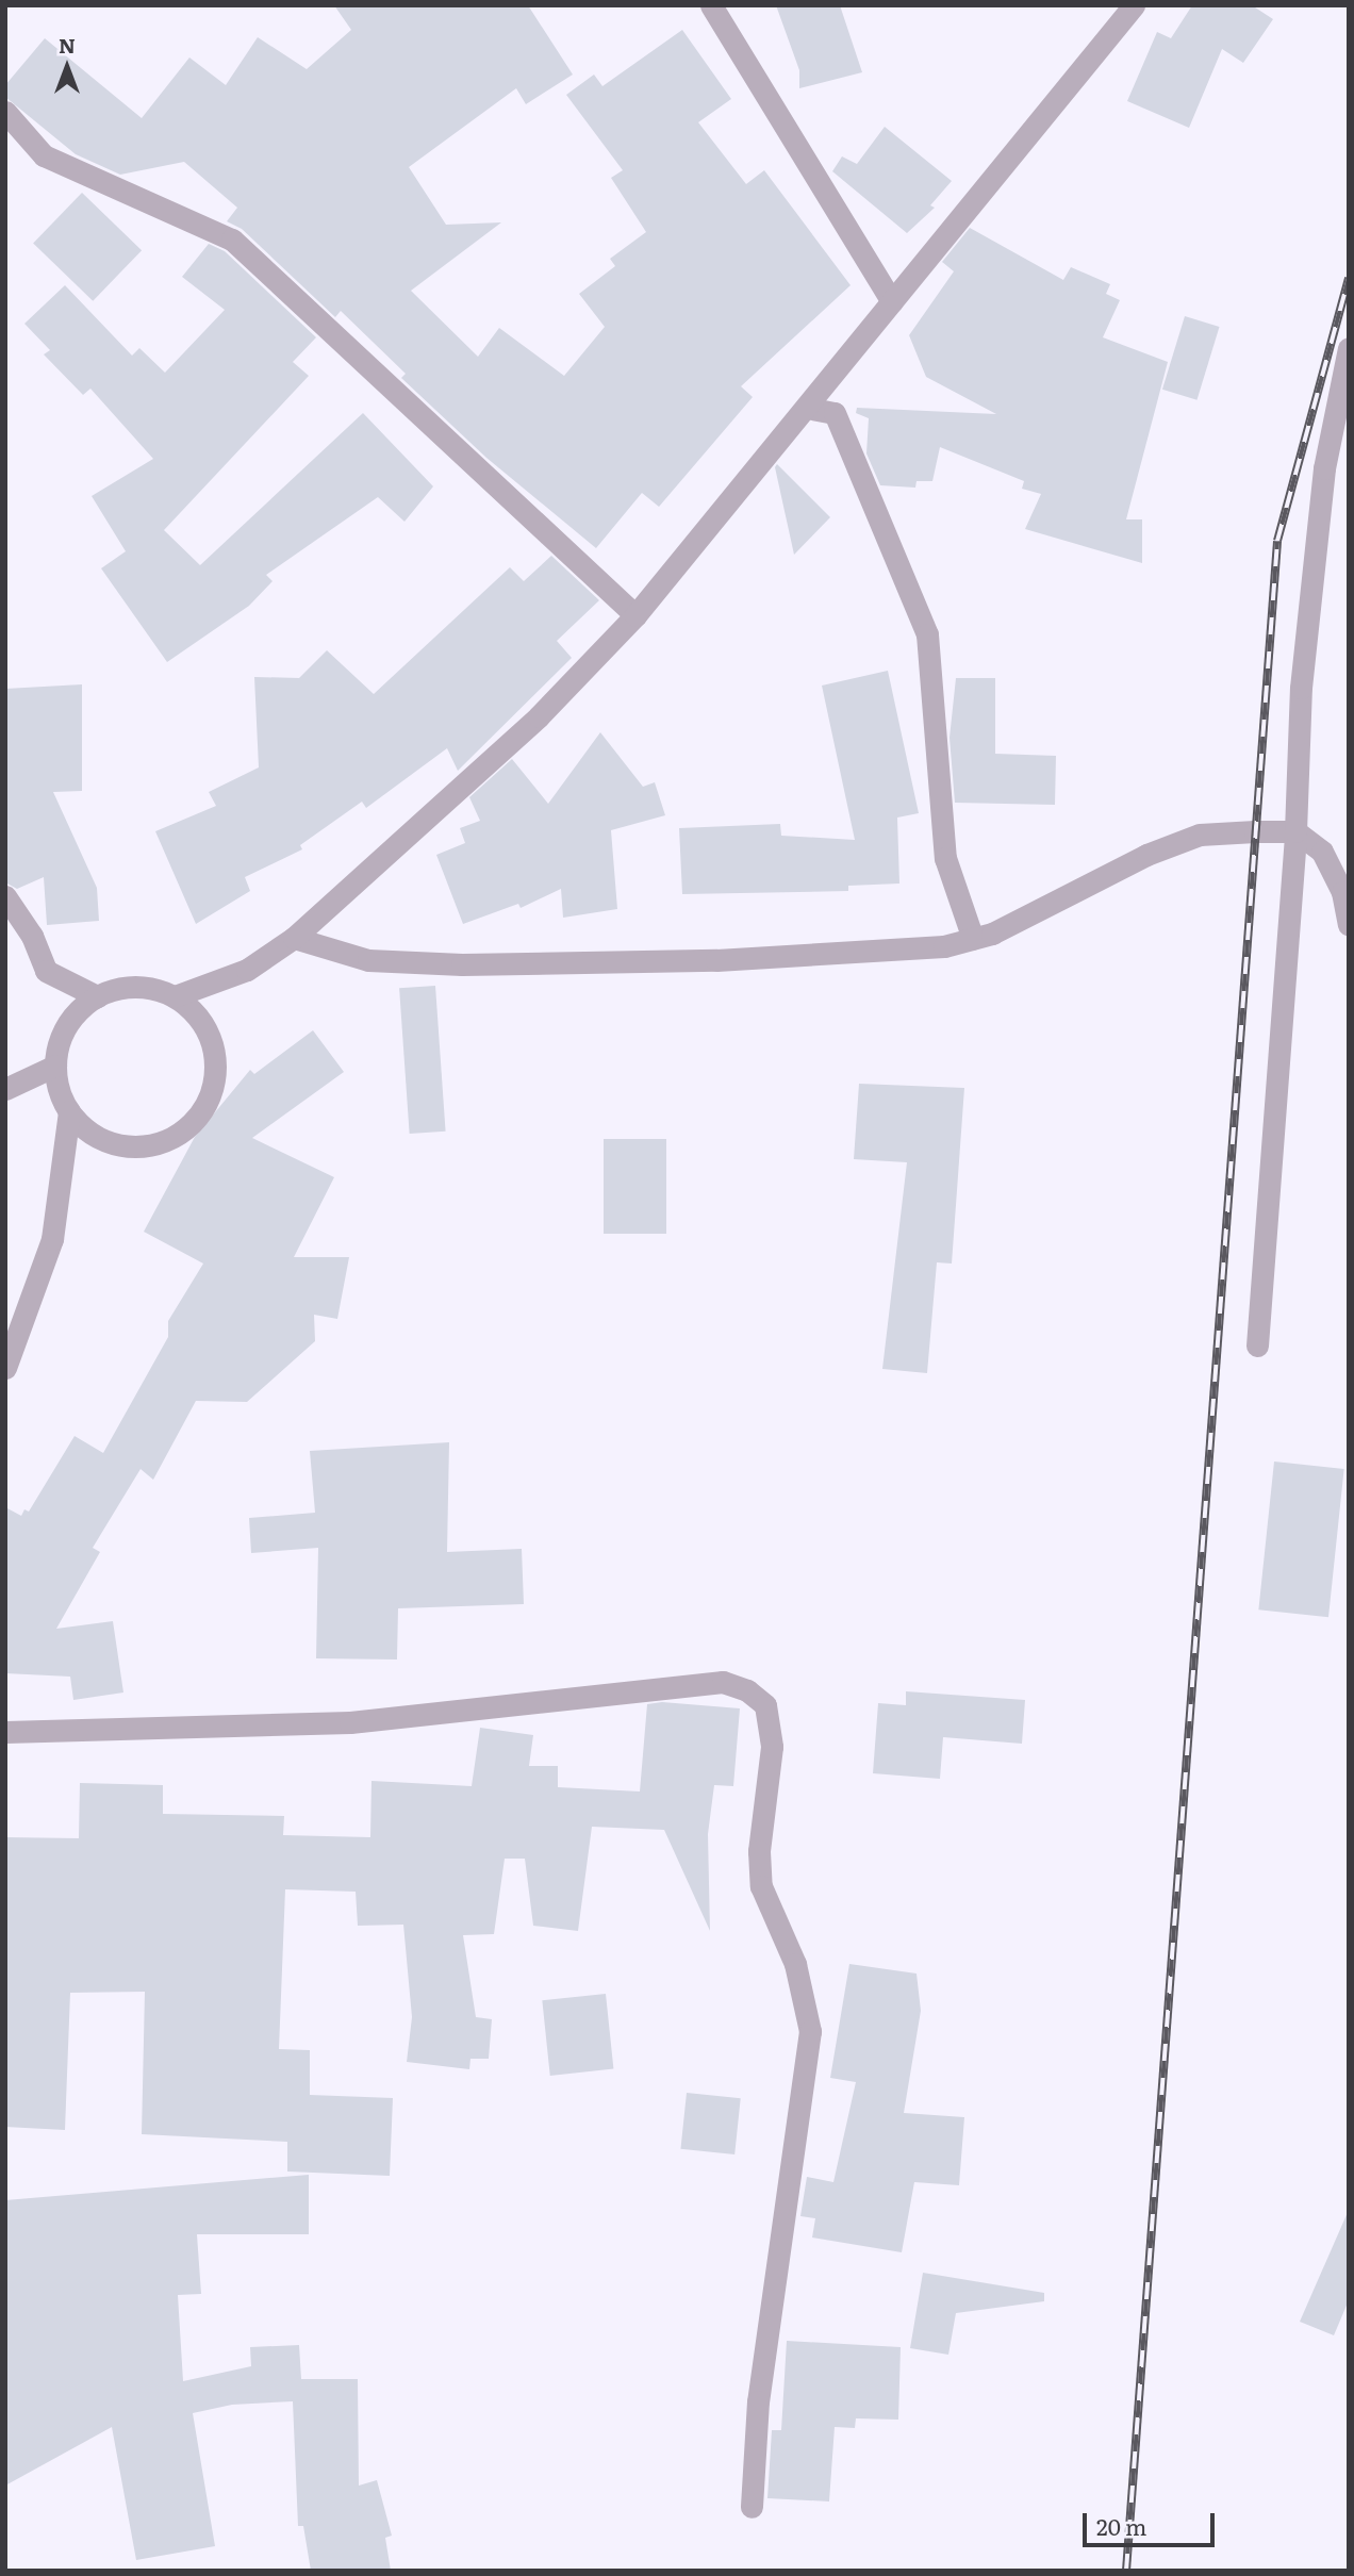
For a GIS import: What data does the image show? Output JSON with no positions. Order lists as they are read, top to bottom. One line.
{"scale_bar":"20 m","north":"top"}
